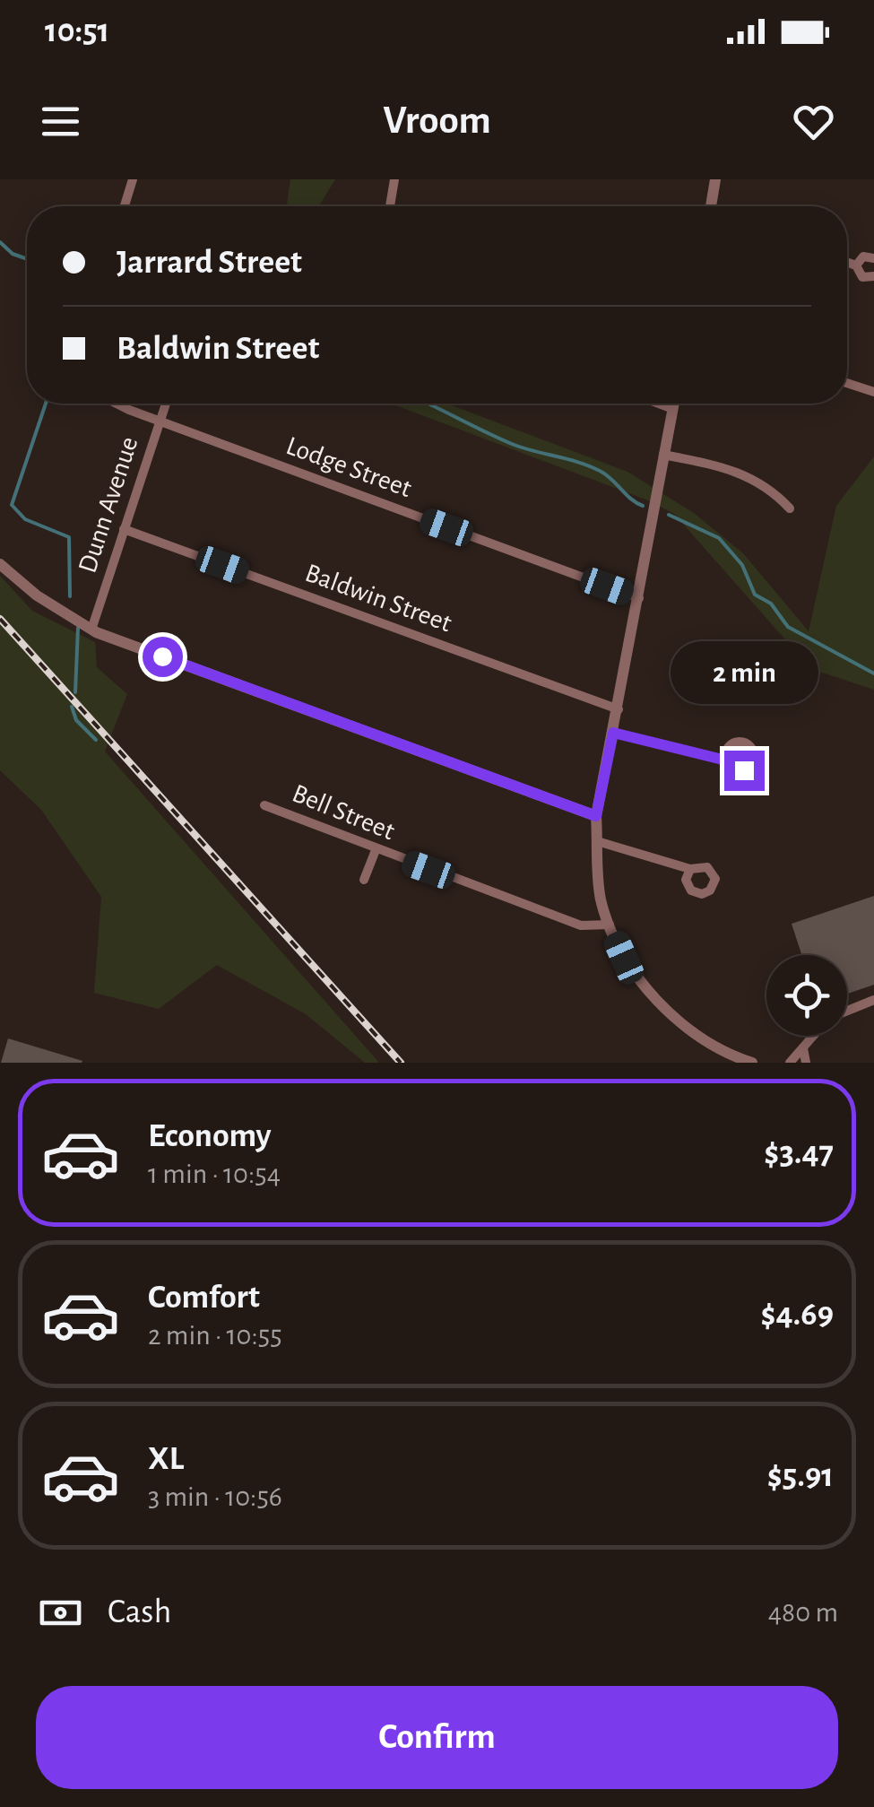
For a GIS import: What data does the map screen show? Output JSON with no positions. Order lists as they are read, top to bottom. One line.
{"streets":{"street":["Lodge Street","Dunn Avenue","Baldwin Street","Bell Street"]},"crossings":[["Lodge Street","Dunn Avenue"],["Dunn Avenue","Baldwin Street"]],"page":{"status":"10:51","header":"Vroom","banner":["Jarrard Street","Baldwin Street"],"bubble":"2 min","list":[{"name":"Economy","note":"1 min · 10:54","value":"$3.47"},{"name":"Comfort","note":"2 min · 10:55","value":"$4.69"},{"name":"XL","note":"3 min · 10:56","value":"$5.91"}],"pay":["Cash","480 m"],"buttons":"Confirm"}}
